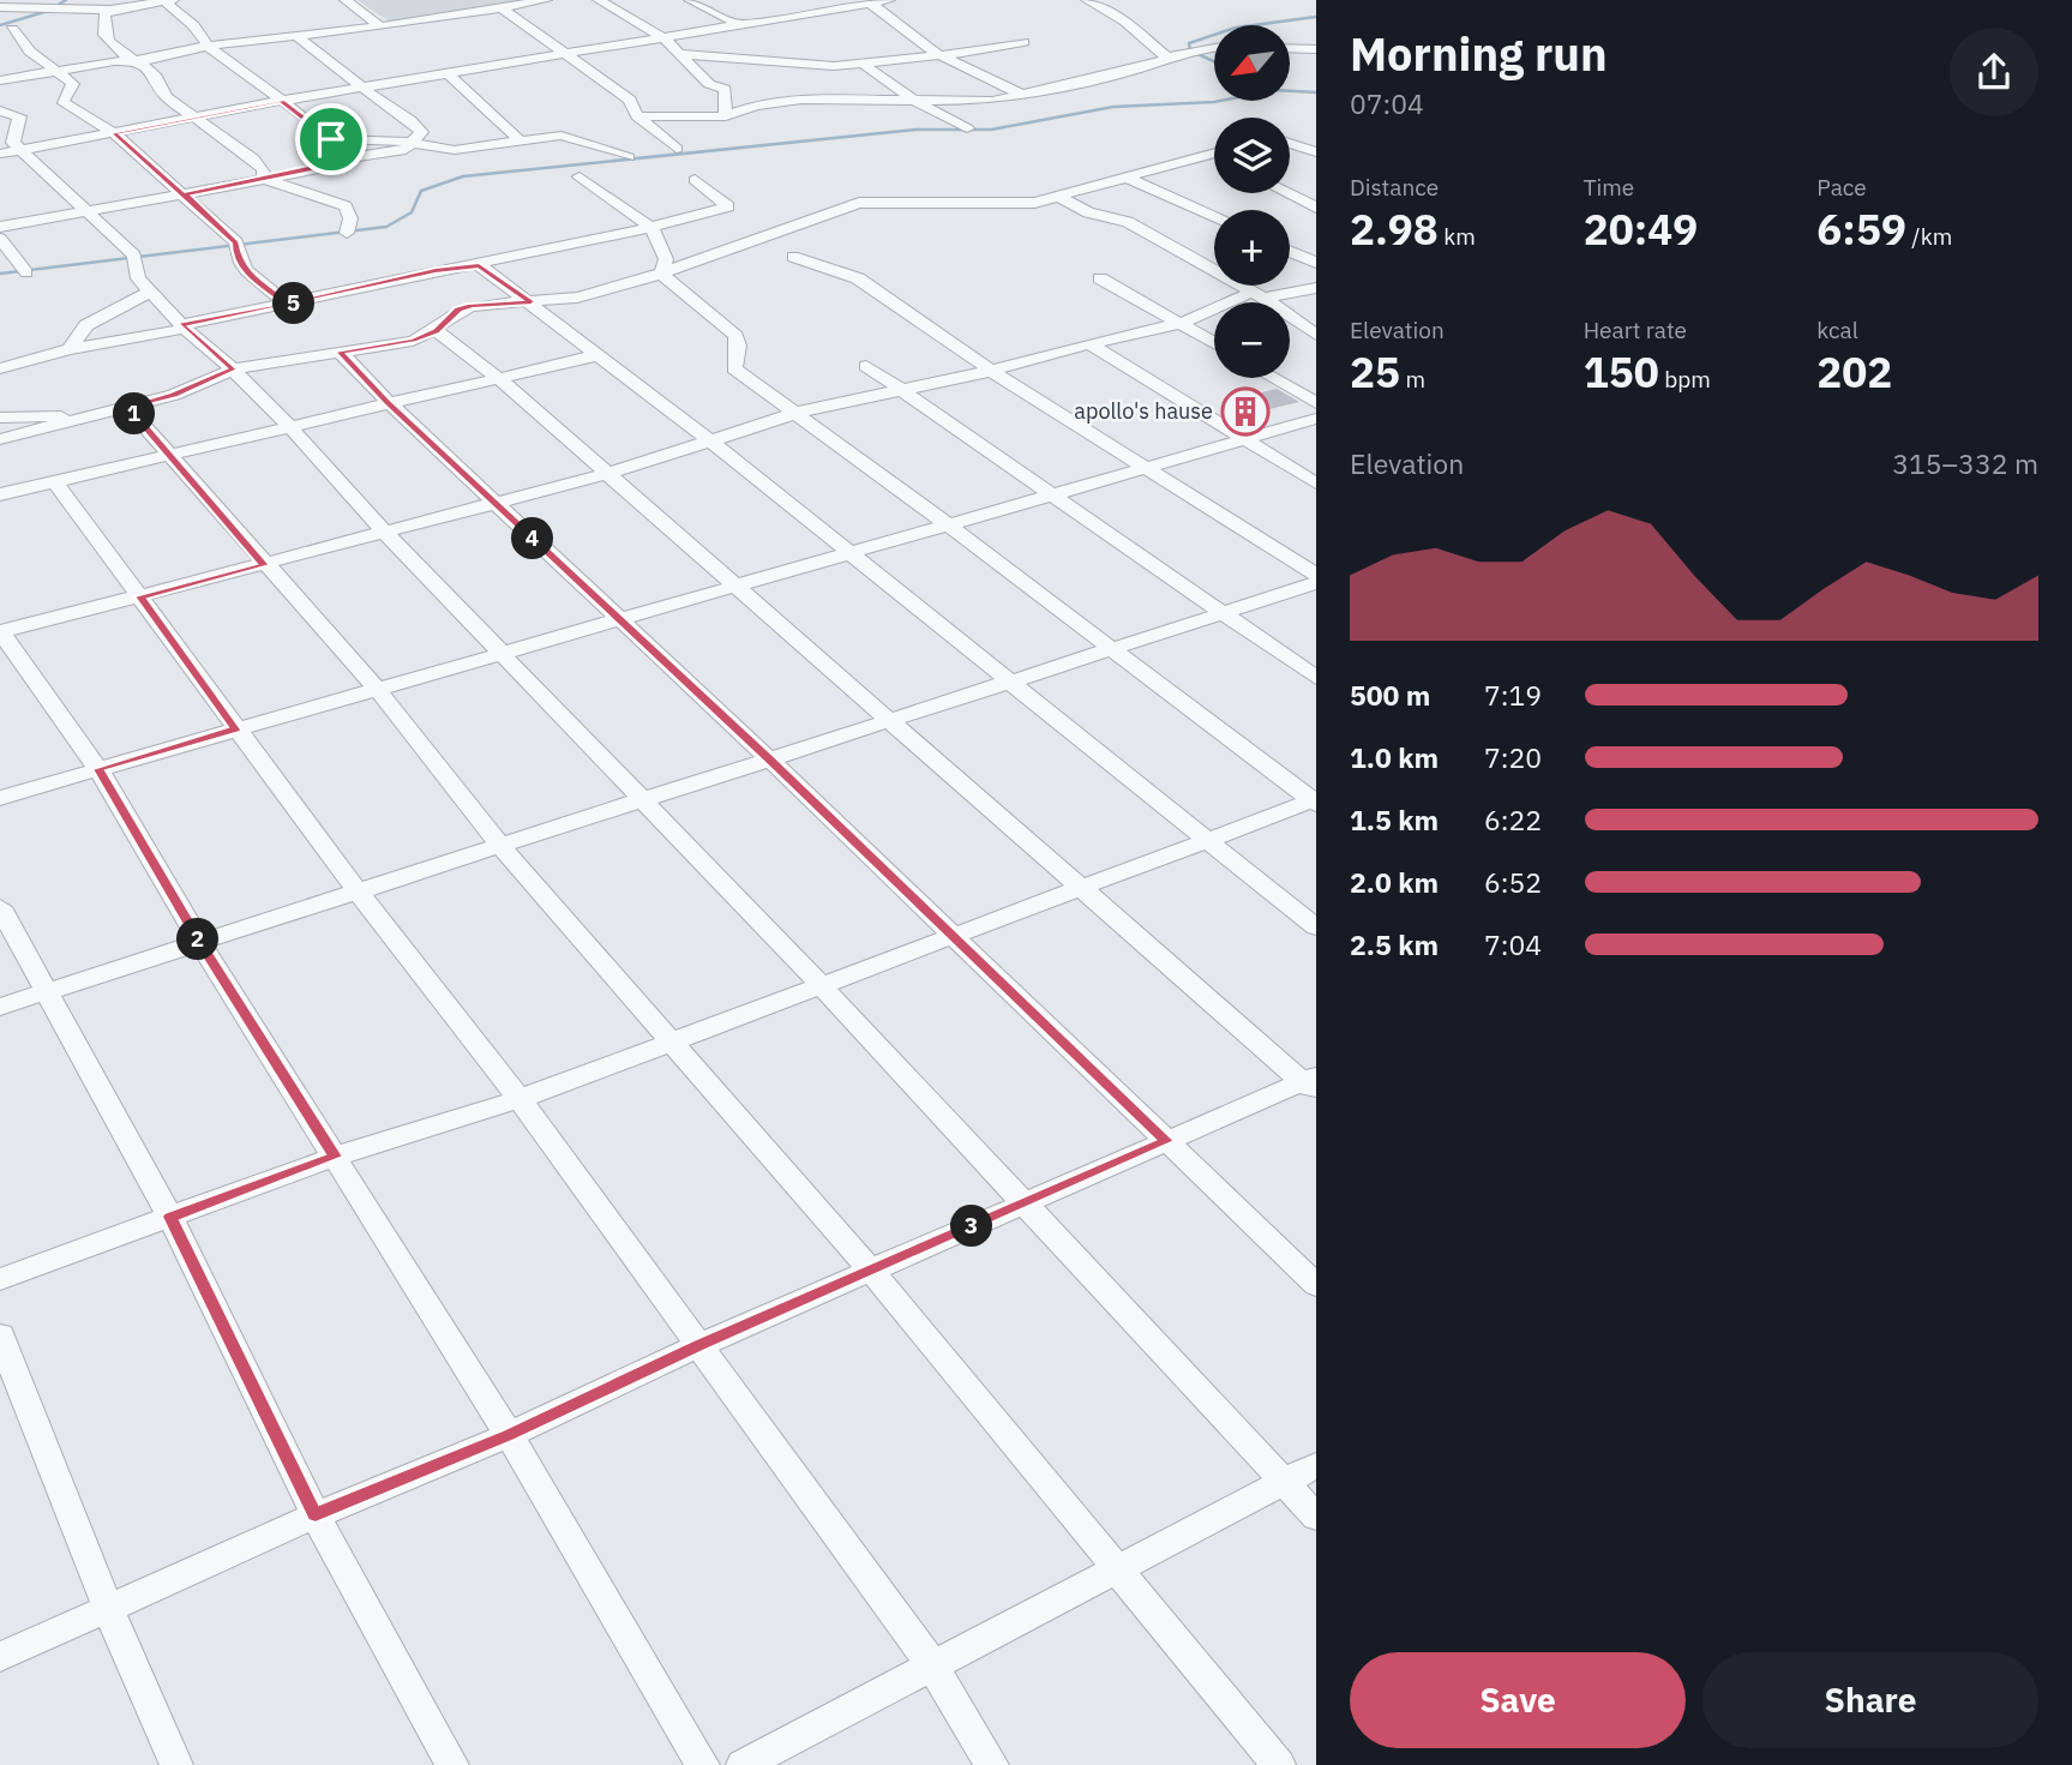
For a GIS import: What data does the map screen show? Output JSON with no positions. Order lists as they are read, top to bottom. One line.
{"places":{"building":["apollo's hause"]},"north":"bottom left","page":{"heading":["Morning run","07:04"],"map_buttons":["+","−"],"stats":[["Distance","2.98 km"],["Time","20:49"],["Pace","6:59 /km"],["Elevation","25 m"],["Heart rate","150 bpm"],["kcal","202"]],"pins":["5","1","4","2","3"],"chart":["Elevation","315–332 m"],"list":[{"name":"500 m","note":"7:19"},{"name":"1.0 km","note":"7:20"},{"name":"1.5 km","note":"6:22"},{"name":"2.0 km","note":"6:52"},{"name":"2.5 km","note":"7:04"}],"buttons":["Save","Share"]}}
